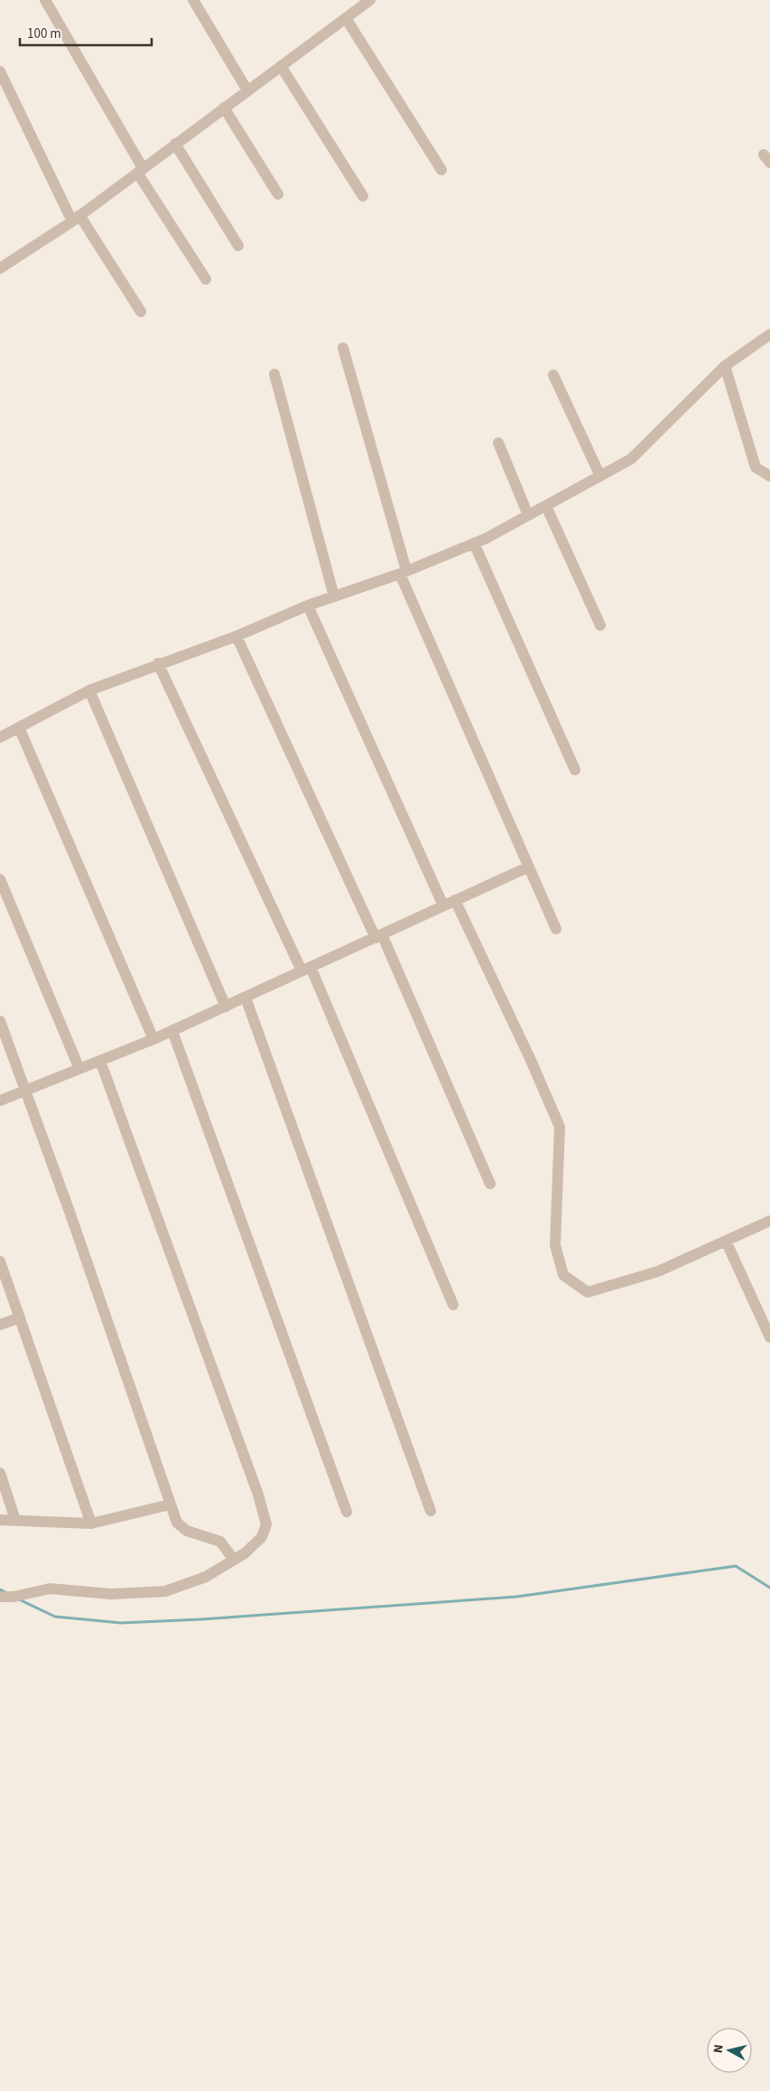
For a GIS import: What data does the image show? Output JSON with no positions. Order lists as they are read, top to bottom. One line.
{"scale_bar":"100 m","north":"left"}
